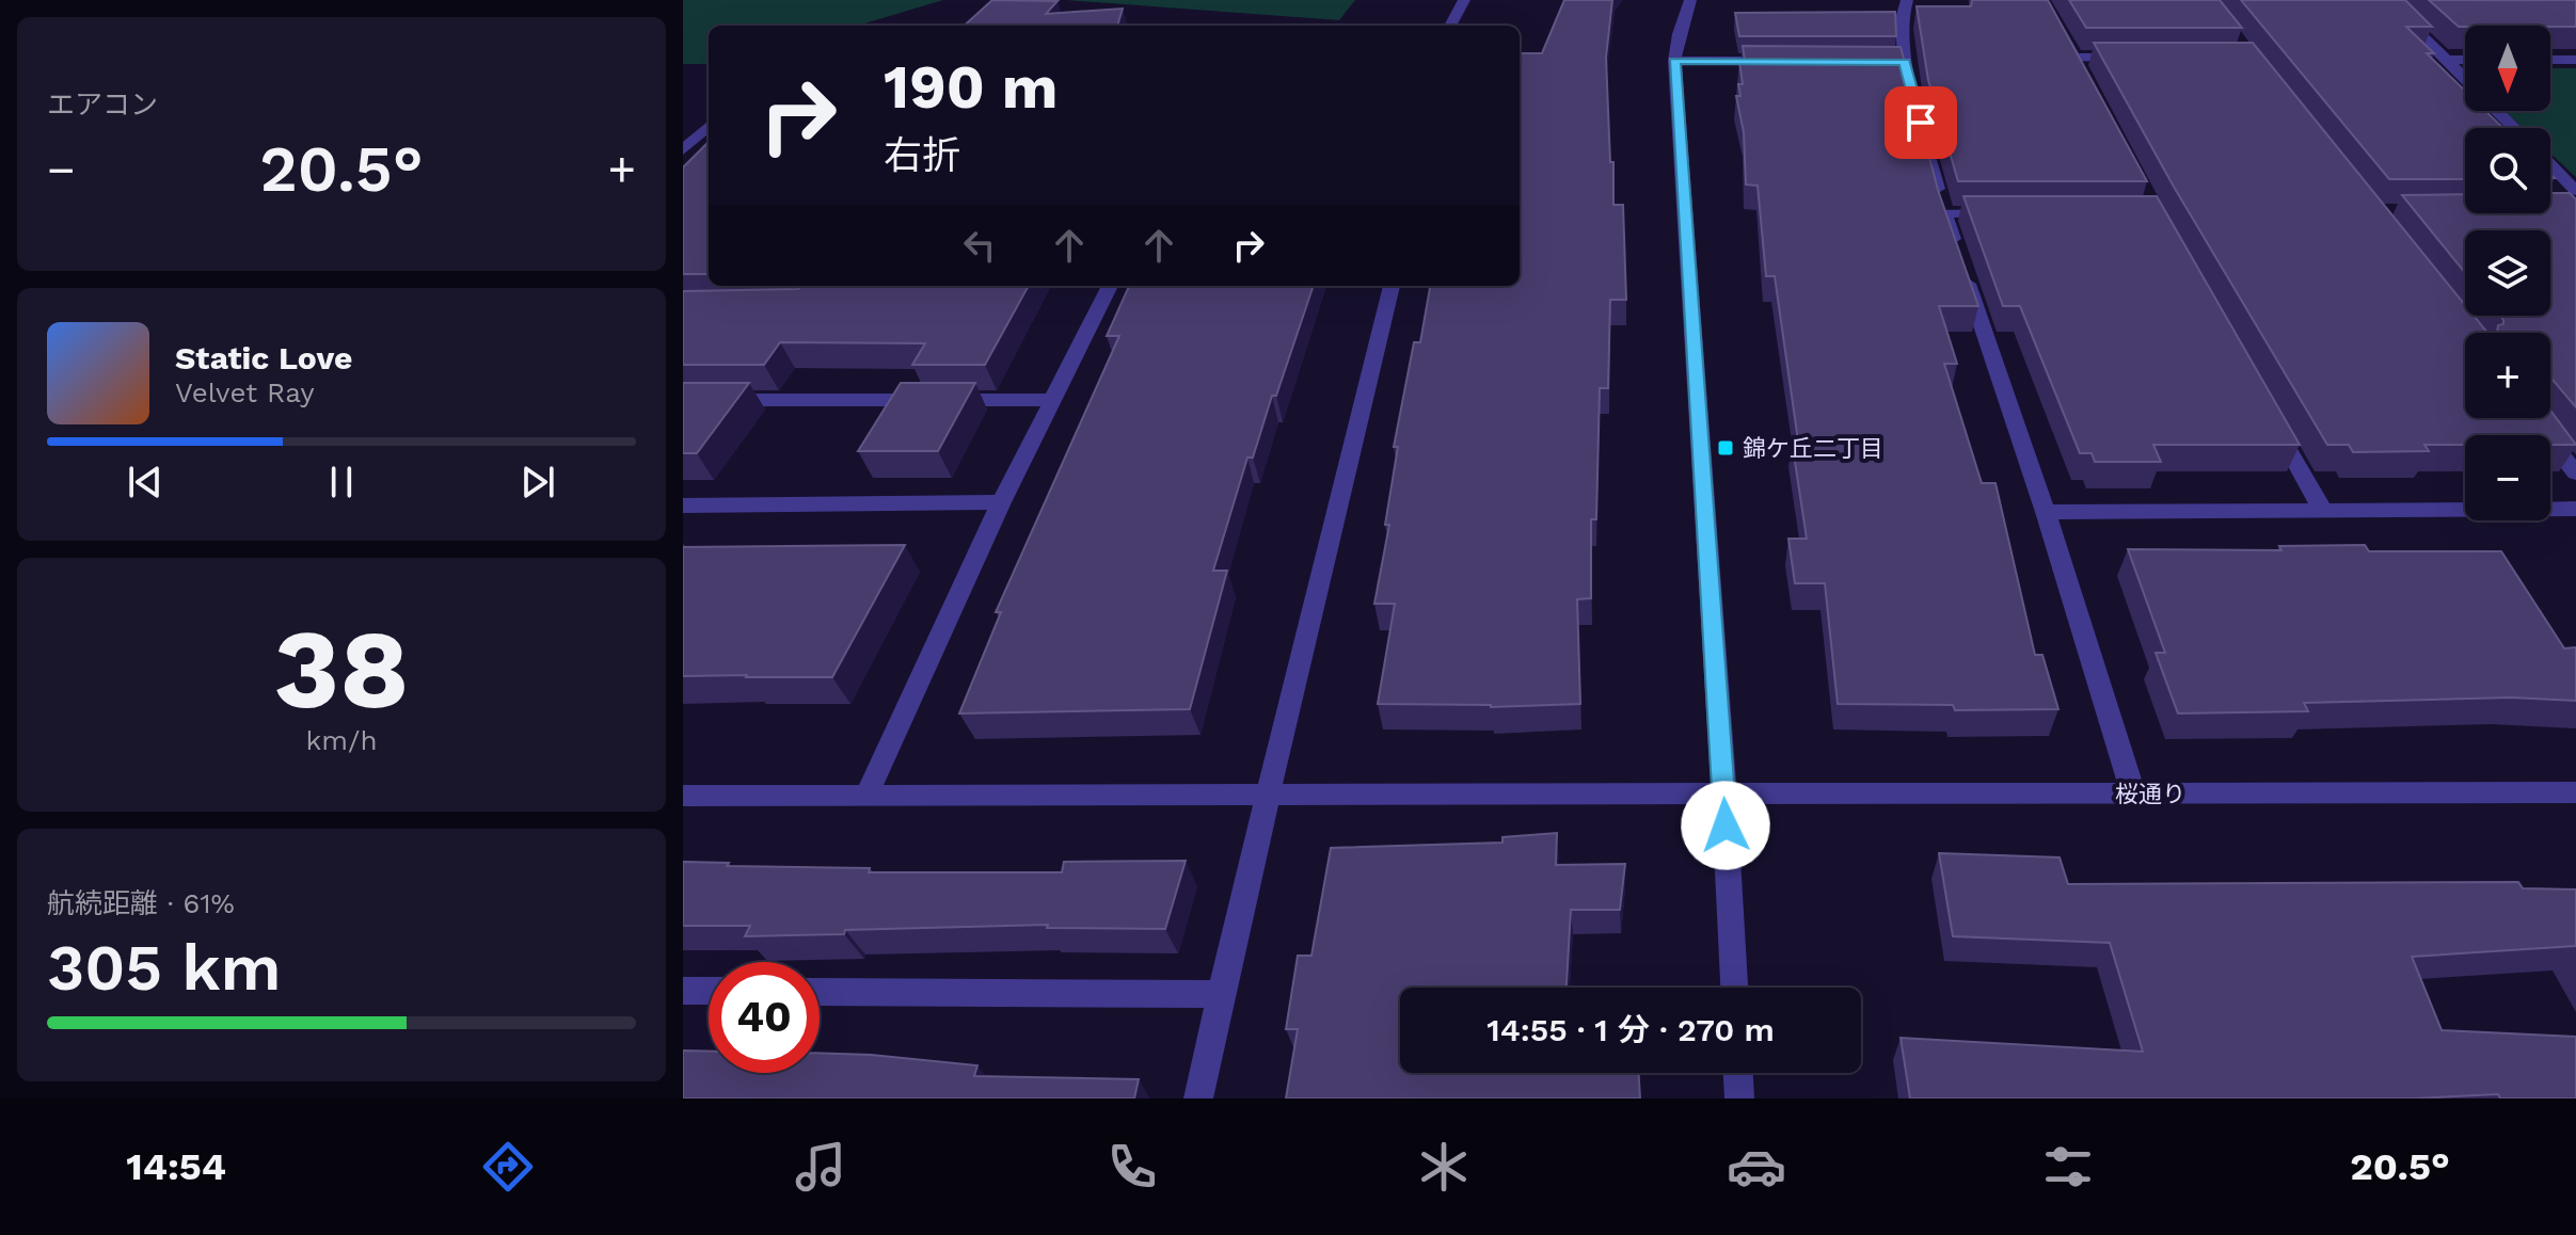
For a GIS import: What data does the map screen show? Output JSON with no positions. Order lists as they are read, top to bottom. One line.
{"streets":{"street":["桜通り"]},"places":{"transit":["錦ケ丘二丁目"]},"north":"bottom","page":{"tile":["エアコン",["38","km/h"],["航続距離 · 61%","305 km"]],"map_buttons":["+","−"],"turn":["190 m","右折"],"heat":["−","20.5°","+"],"song":["Static Love","Velvet Ray"],"limit":"40","trip":"14:55 · 1 分 · 270 m","tabs":["14:54","20.5°"]}}
